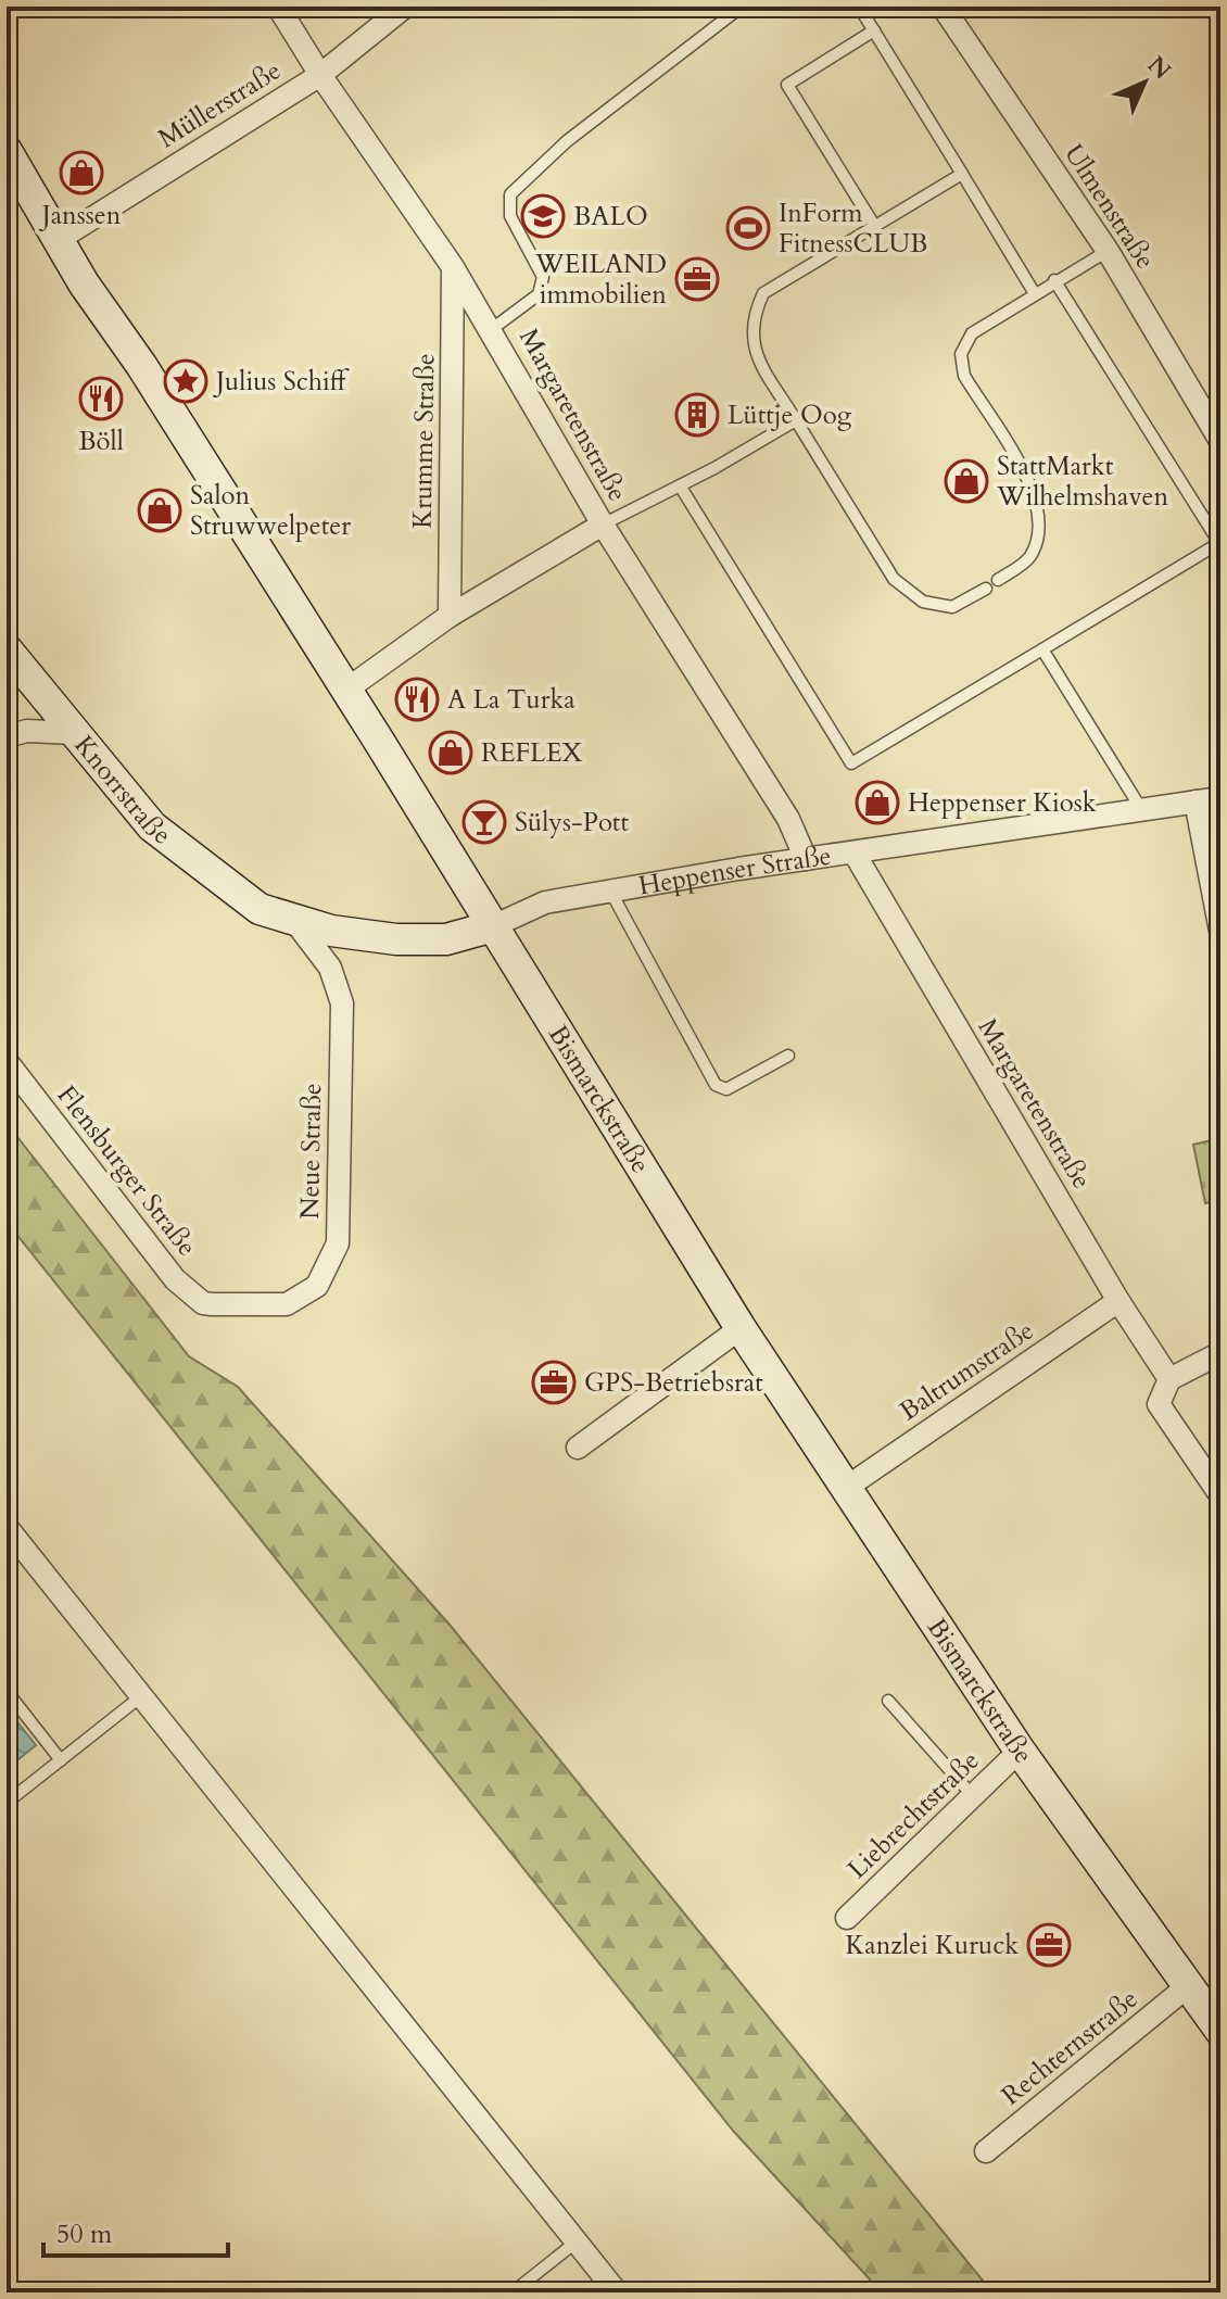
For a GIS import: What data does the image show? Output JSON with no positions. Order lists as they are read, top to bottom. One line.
{"streets":{"main road":["Knorrstraße","Heppenser Straße","Bismarckstraße"],"street":["Müllerstraße","Ulmenstraße","Margaretenstraße","Krumme Straße","Neue Straße","Flensburger Straße","Baltrumstraße","Liebrechtstraße","Rechternstraße"]},"crossings":[["Müllerstraße","Margaretenstraße"],["Müllerstraße","Bismarckstraße"],["Margaretenstraße","Krumme Straße"],["Margaretenstraße","Heppenser Straße"],["Margaretenstraße","Baltrumstraße"],["Knorrstraße","Heppenser Straße"],["Heppenser Straße","Bismarckstraße"],["Heppenser Straße","Neue Straße"],["Bismarckstraße","Baltrumstraße"],["Bismarckstraße","Liebrechtstraße"],["Bismarckstraße","Rechternstraße"],["Neue Straße","Flensburger Straße"]],"places":{"shop":["Janssen","StattMarkt Wilhelmshaven","Salon Struwwelpeter","REFLEX","Heppenser Kiosk"],"school or university":["BALO"],"sports":["InForm FitnessCLUB"],"office":["WEILAND immobilien","GPS-Betriebsrat","Kanzlei Kuruck"],"place":["Julius Schiff"],"restaurant":["Böll","A La Turka"],"building":["Lüttje Oog"],"bar":["Sülys-Pott"]},"scale_bar":"50 m","north":"top right"}
